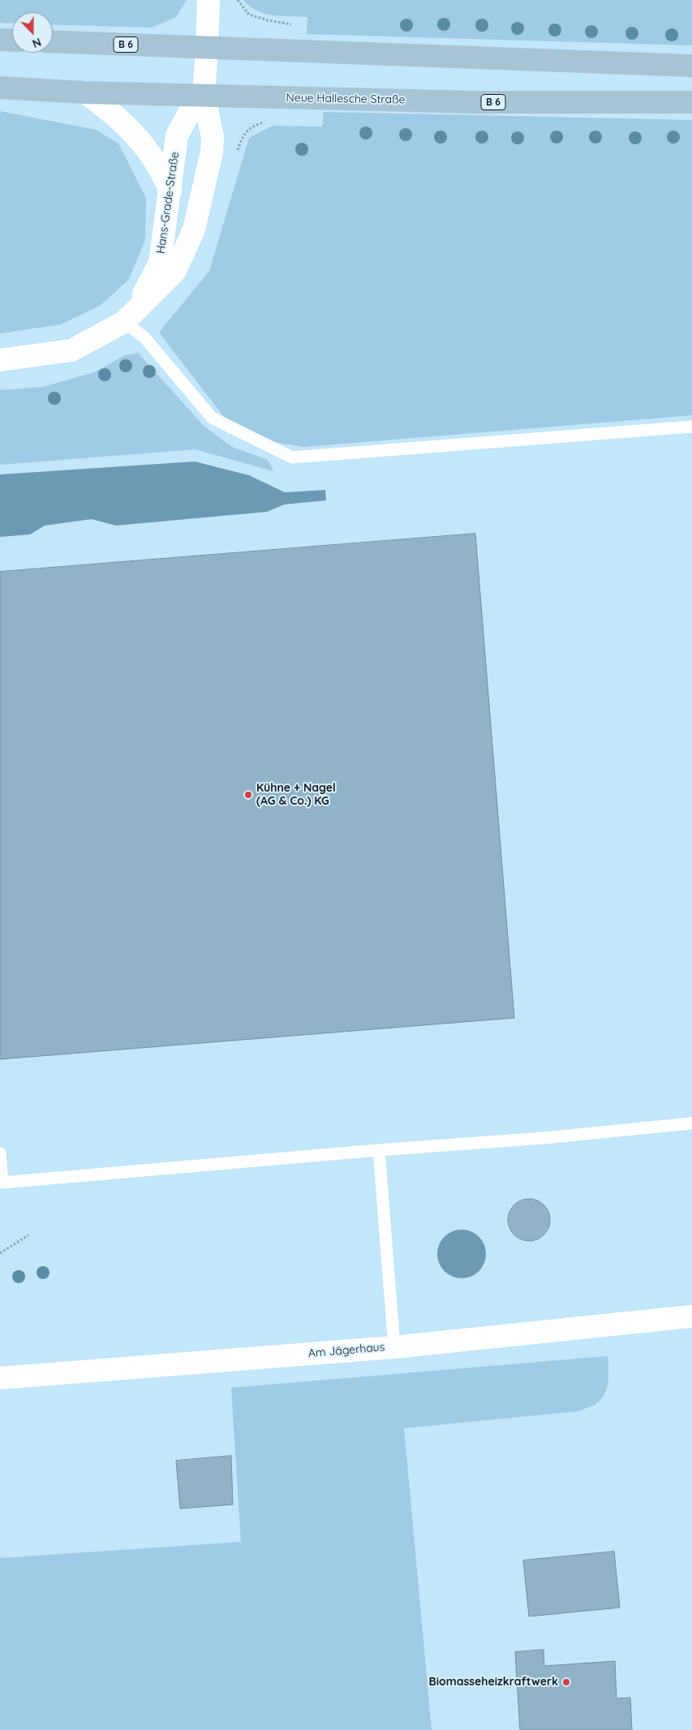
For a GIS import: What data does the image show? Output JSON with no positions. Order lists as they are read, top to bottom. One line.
{"streets":{"main road":["B 6","Neue Hallesche Straße"],"street":["Hans-Grade-Straße","Am Jägerhaus"]},"crossings":[["B 6","Hans-Grade-Straße"],["Neue Hallesche Straße","Hans-Grade-Straße"]],"places":["Kühne + Nagel (AG & Co.) KG","Biomasseheizkraftwerk"],"north":"bottom"}
